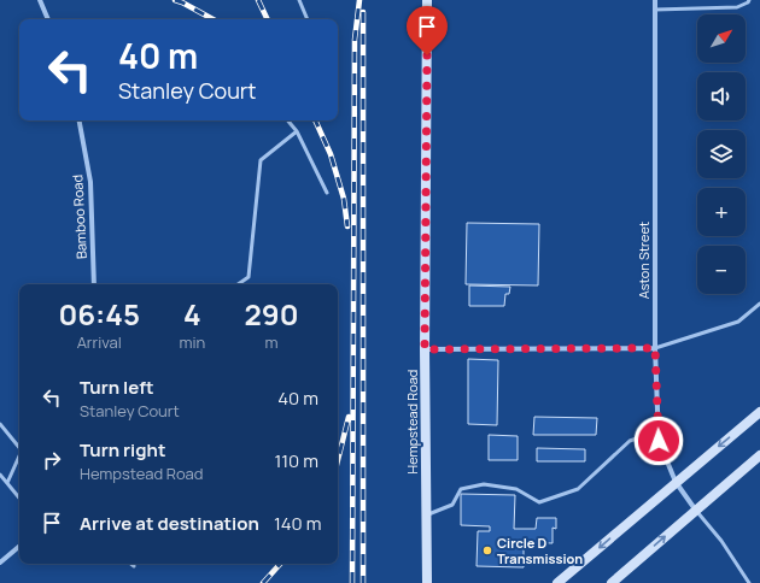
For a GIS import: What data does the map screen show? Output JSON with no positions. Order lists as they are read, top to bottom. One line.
{"streets":{"main road":["Hempstead Road"],"street":["Bamboo Road","Aston Street"]},"places":["Circle D Transmission"],"north":"top right","page":{"map_buttons":["+","−"],"turn":["40 m","Stanley Court"],"eta":["06:45","Arrival","4","min","290","m"],"list":[{"name":"Turn left","note":"Stanley Court","value":"40 m"},{"name":"Turn right","note":"Hempstead Road","value":"110 m"},{"name":"Arrive at destination","value":"140 m"}]}}
